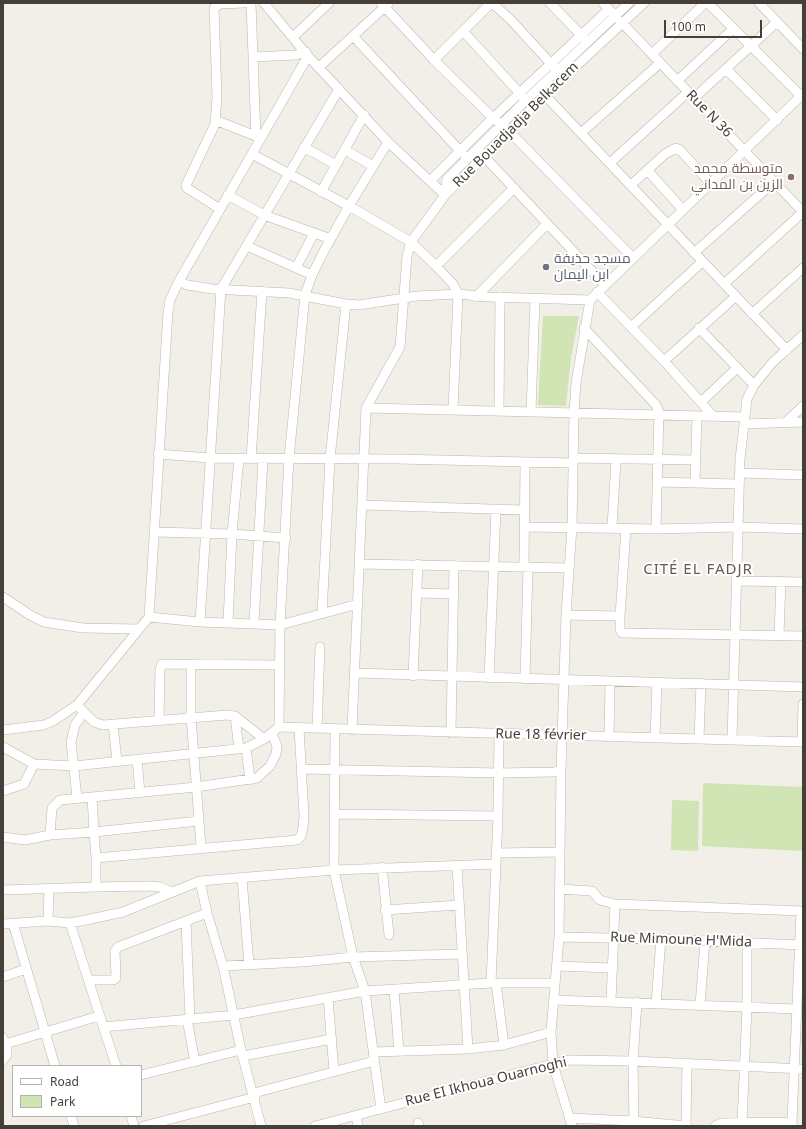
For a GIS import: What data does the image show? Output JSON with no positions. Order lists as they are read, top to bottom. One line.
{"streets":{"street":["Rue N 36","Rue Bouadjadja Belkacem","Rue 18 février","Rue Mimoune H'Mida","Rue EI Ikhoua Ouarnoghi"]},"crossings":[["Rue N 36","Rue Bouadjadja Belkacem"]],"districts":["CITÉ EL FADJR"],"places":["متوسطة محمد الزين بن المداني","مسجد حذيفة ابن اليمان"],"legend":["Road","Park"],"scale_bar":"100 m"}
